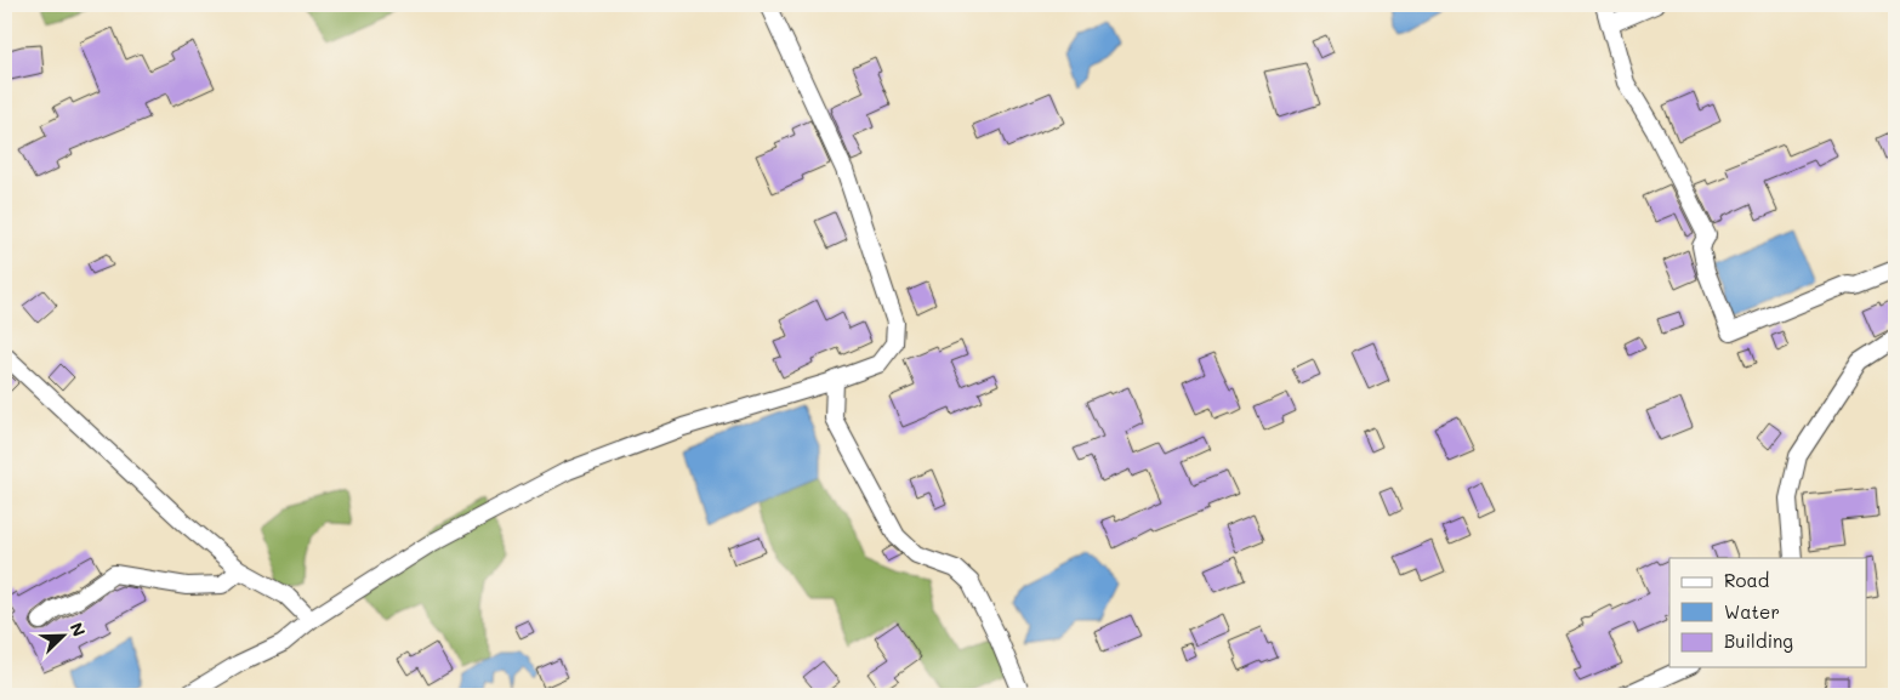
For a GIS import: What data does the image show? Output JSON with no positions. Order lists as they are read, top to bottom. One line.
{"legend":["Road","Water","Building"],"north":"top right"}
